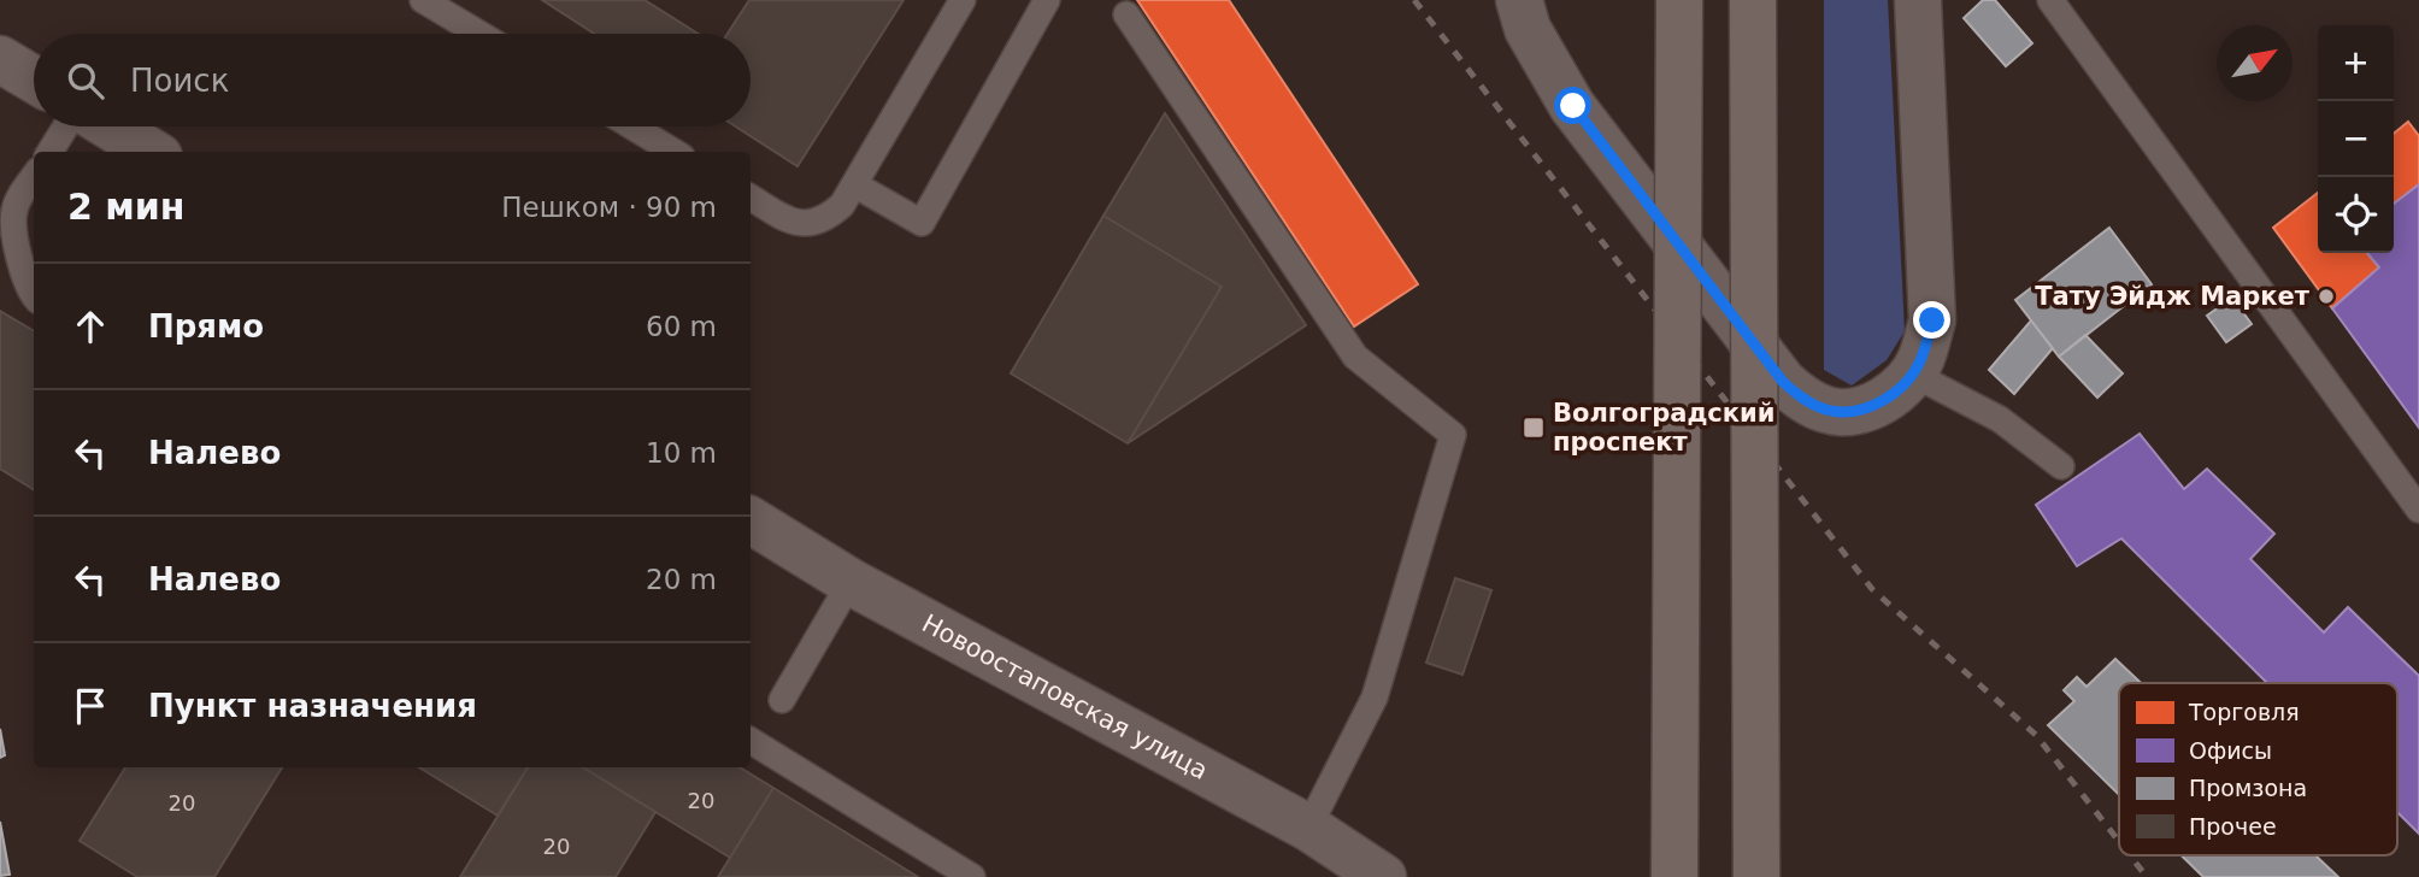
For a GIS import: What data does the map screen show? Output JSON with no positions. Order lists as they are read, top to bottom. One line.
{"streets":{"street":["Новоостаповская улица"]},"places":{"other":["Тату Эйдж Маркет"],"transit":["Волгоградский проспект"]},"house_numbers":["20","20","20"],"legend":["Торговля","Офисы","Промзона","Прочее"],"north":"top right","page":{"map_buttons":["+","−"],"search":"Поиск","heading":["2 мин","Пешком · 90 m"],"list":[["Прямо","60 m"],["Налево","10 m"],["Налево","20 m"],"Пункт назначения"]}}
